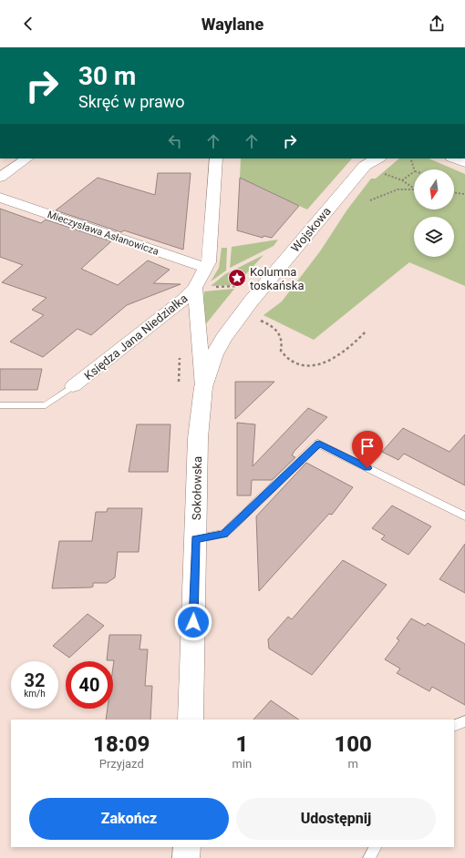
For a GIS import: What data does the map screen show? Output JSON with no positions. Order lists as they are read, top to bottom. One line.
{"streets":{"street":["Wojskowa","Mieczysława Asłanowicza","Księdza Jana Niedziałka","Sokołowska"]},"crossings":[["Wojskowa","Sokołowska"],["Mieczysława Asłanowicza","Księdza Jana Niedziałka"]],"places":{"place":["Kolumna toskańska"]},"north":"bottom","page":{"header":"Waylane","turn":["30 m","Skręć w prawo"],"speed":"32 km/h","limit":"40","eta":["18:09","Przyjazd","1","min","100","m"],"buttons":["Zakończ","Udostępnij"]}}
